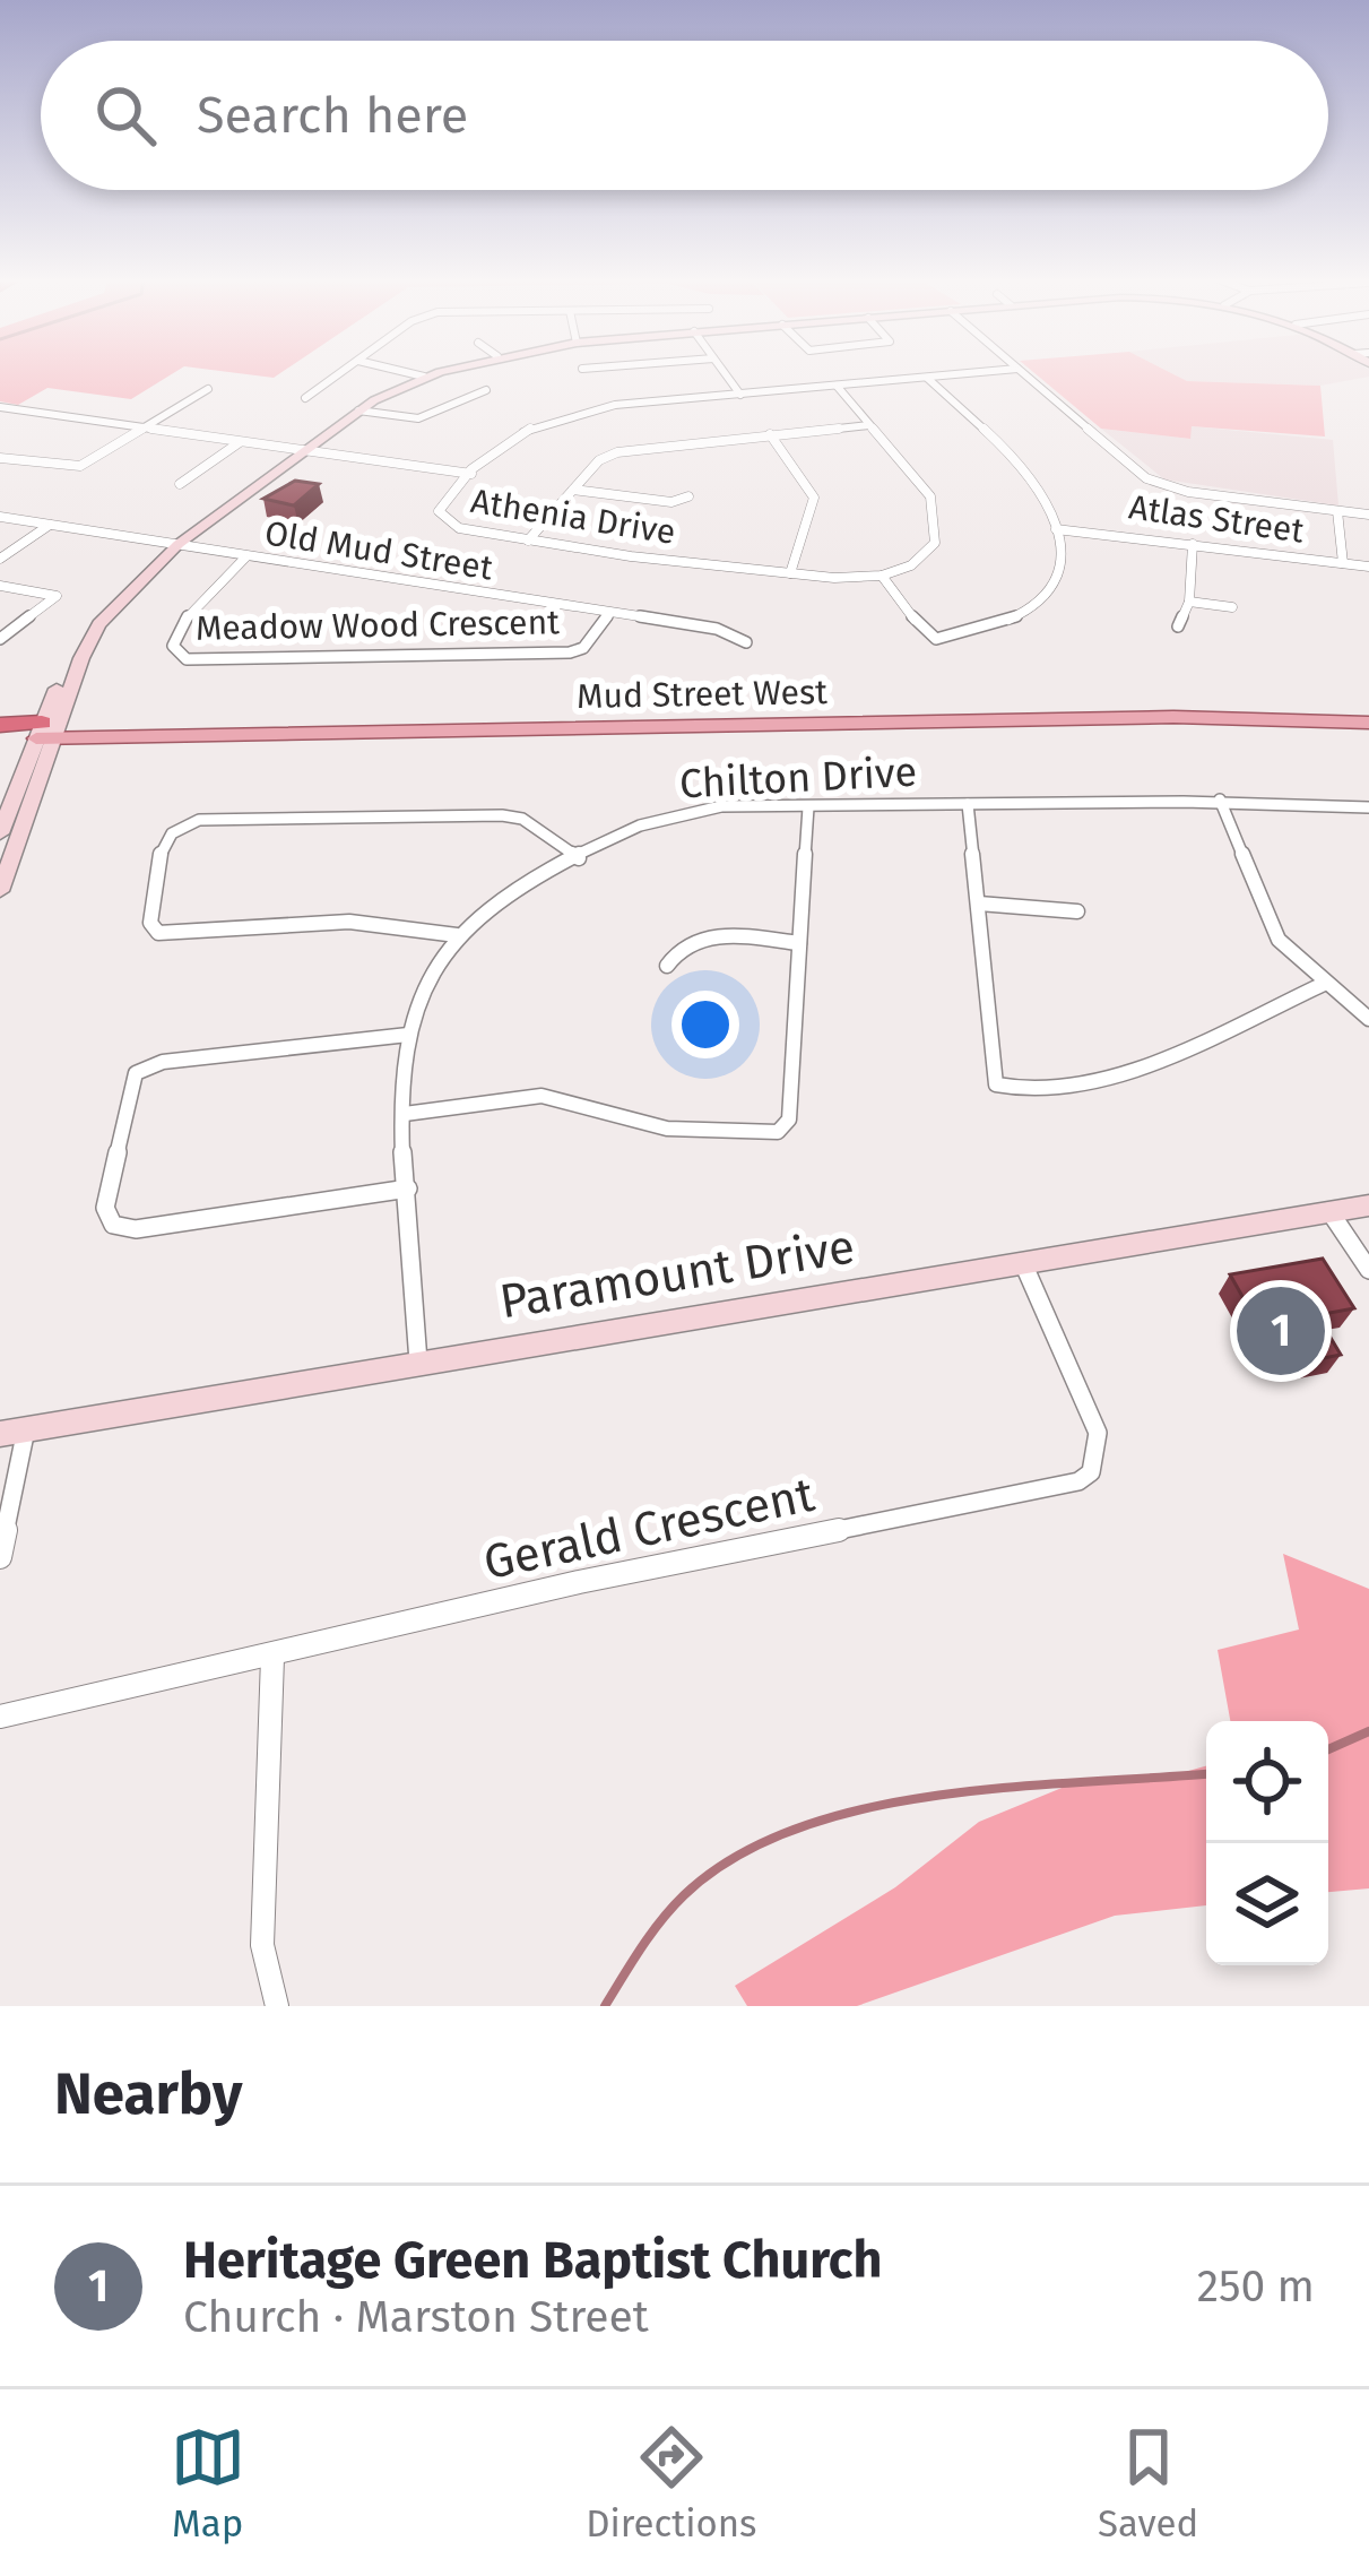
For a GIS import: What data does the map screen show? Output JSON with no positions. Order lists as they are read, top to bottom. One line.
{"streets":{"main road":["Mud Street West"],"street":["Athenia Drive","Atlas Street","Old Mud Street","Meadow Wood Crescent","Chilton Drive","Paramount Drive","Gerald Crescent"]},"crossings":[["Old Mud Street","Meadow Wood Crescent"],["Chilton Drive","Paramount Drive"],["Paramount Drive","Gerald Crescent"]],"page":{"search":"Search here","pins":"1","heading":"Nearby","list":[{"mark":"1","name":"Heritage Green Baptist Church","note":"Church · Marston Street","value":"250 m"}],"nav":["Map","Directions","Saved"]}}
